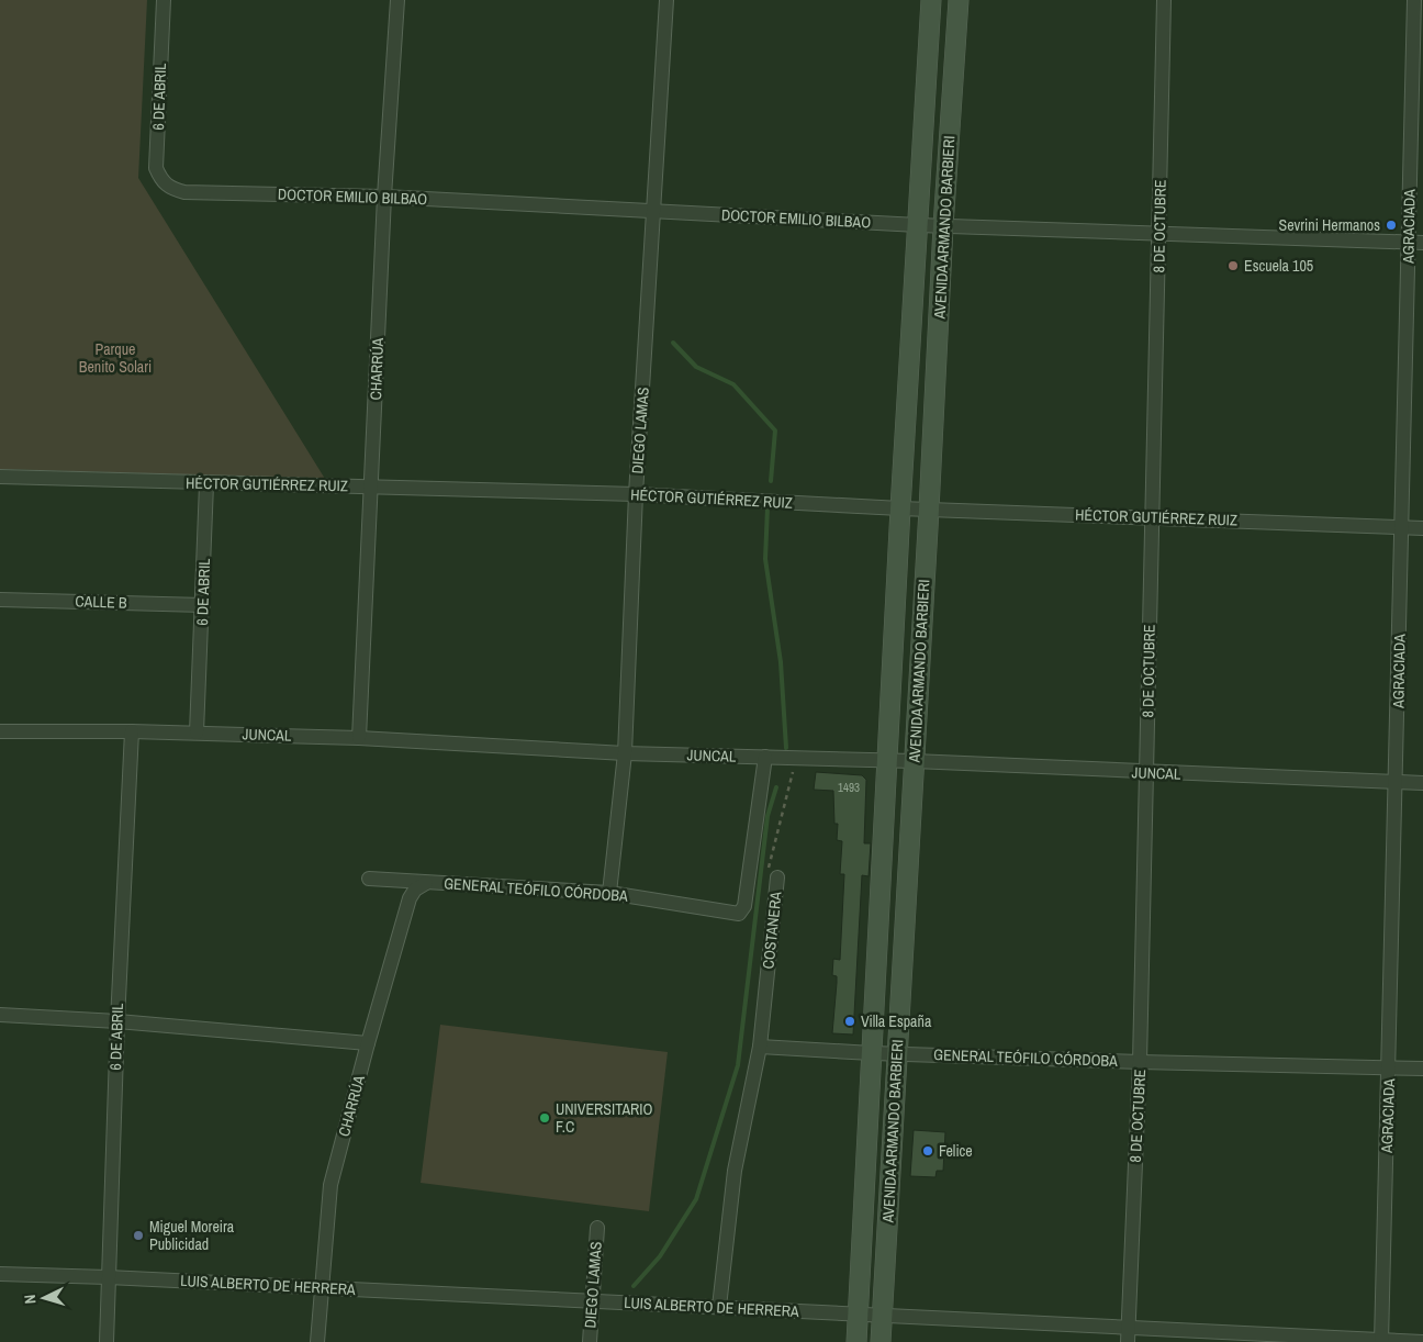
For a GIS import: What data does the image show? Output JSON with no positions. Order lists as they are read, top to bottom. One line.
{"streets":{"street":["6 DE ABRIL","DOCTOR EMILIO BILBAO","8 DE OCTUBRE","AGRACIADA","AVENIDA ARMANDO BARBIERI","CHARRÚA","DIEGO LAMAS","HÉCTOR GUTIÉRREZ RUIZ","CALLE B","JUNCAL","GENERAL TEÓFILO CÓRDOBA","COSTANERA","LUIS ALBERTO DE HERRERA"]},"crossings":[["6 DE ABRIL","DOCTOR EMILIO BILBAO"],["6 DE ABRIL","HÉCTOR GUTIÉRREZ RUIZ"],["6 DE ABRIL","CALLE B"],["6 DE ABRIL","JUNCAL"],["6 DE ABRIL","LUIS ALBERTO DE HERRERA"],["DOCTOR EMILIO BILBAO","8 DE OCTUBRE"],["DOCTOR EMILIO BILBAO","AGRACIADA"],["DOCTOR EMILIO BILBAO","AVENIDA ARMANDO BARBIERI"],["DOCTOR EMILIO BILBAO","CHARRÚA"],["DOCTOR EMILIO BILBAO","DIEGO LAMAS"],["8 DE OCTUBRE","HÉCTOR GUTIÉRREZ RUIZ"],["8 DE OCTUBRE","JUNCAL"],["8 DE OCTUBRE","GENERAL TEÓFILO CÓRDOBA"],["8 DE OCTUBRE","LUIS ALBERTO DE HERRERA"],["AGRACIADA","HÉCTOR GUTIÉRREZ RUIZ"],["AGRACIADA","JUNCAL"],["AGRACIADA","GENERAL TEÓFILO CÓRDOBA"],["AGRACIADA","LUIS ALBERTO DE HERRERA"],["AVENIDA ARMANDO BARBIERI","HÉCTOR GUTIÉRREZ RUIZ"],["AVENIDA ARMANDO BARBIERI","JUNCAL"],["AVENIDA ARMANDO BARBIERI","GENERAL TEÓFILO CÓRDOBA"],["AVENIDA ARMANDO BARBIERI","LUIS ALBERTO DE HERRERA"],["CHARRÚA","HÉCTOR GUTIÉRREZ RUIZ"],["CHARRÚA","JUNCAL"],["CHARRÚA","GENERAL TEÓFILO CÓRDOBA"],["CHARRÚA","LUIS ALBERTO DE HERRERA"],["DIEGO LAMAS","HÉCTOR GUTIÉRREZ RUIZ"],["DIEGO LAMAS","JUNCAL"],["DIEGO LAMAS","GENERAL TEÓFILO CÓRDOBA"],["DIEGO LAMAS","LUIS ALBERTO DE HERRERA"],["JUNCAL","GENERAL TEÓFILO CÓRDOBA"],["JUNCAL","COSTANERA"],["GENERAL TEÓFILO CÓRDOBA","COSTANERA"],["COSTANERA","LUIS ALBERTO DE HERRERA"]],"parks":["Parque Benito Solari"],"places":["Sevrini Hermanos","Escuela 105","Villa España","UNIVERSITARIO F.C","Felice","Miguel Moreira Publicidad"],"house_numbers":["1493"],"north":"left"}
